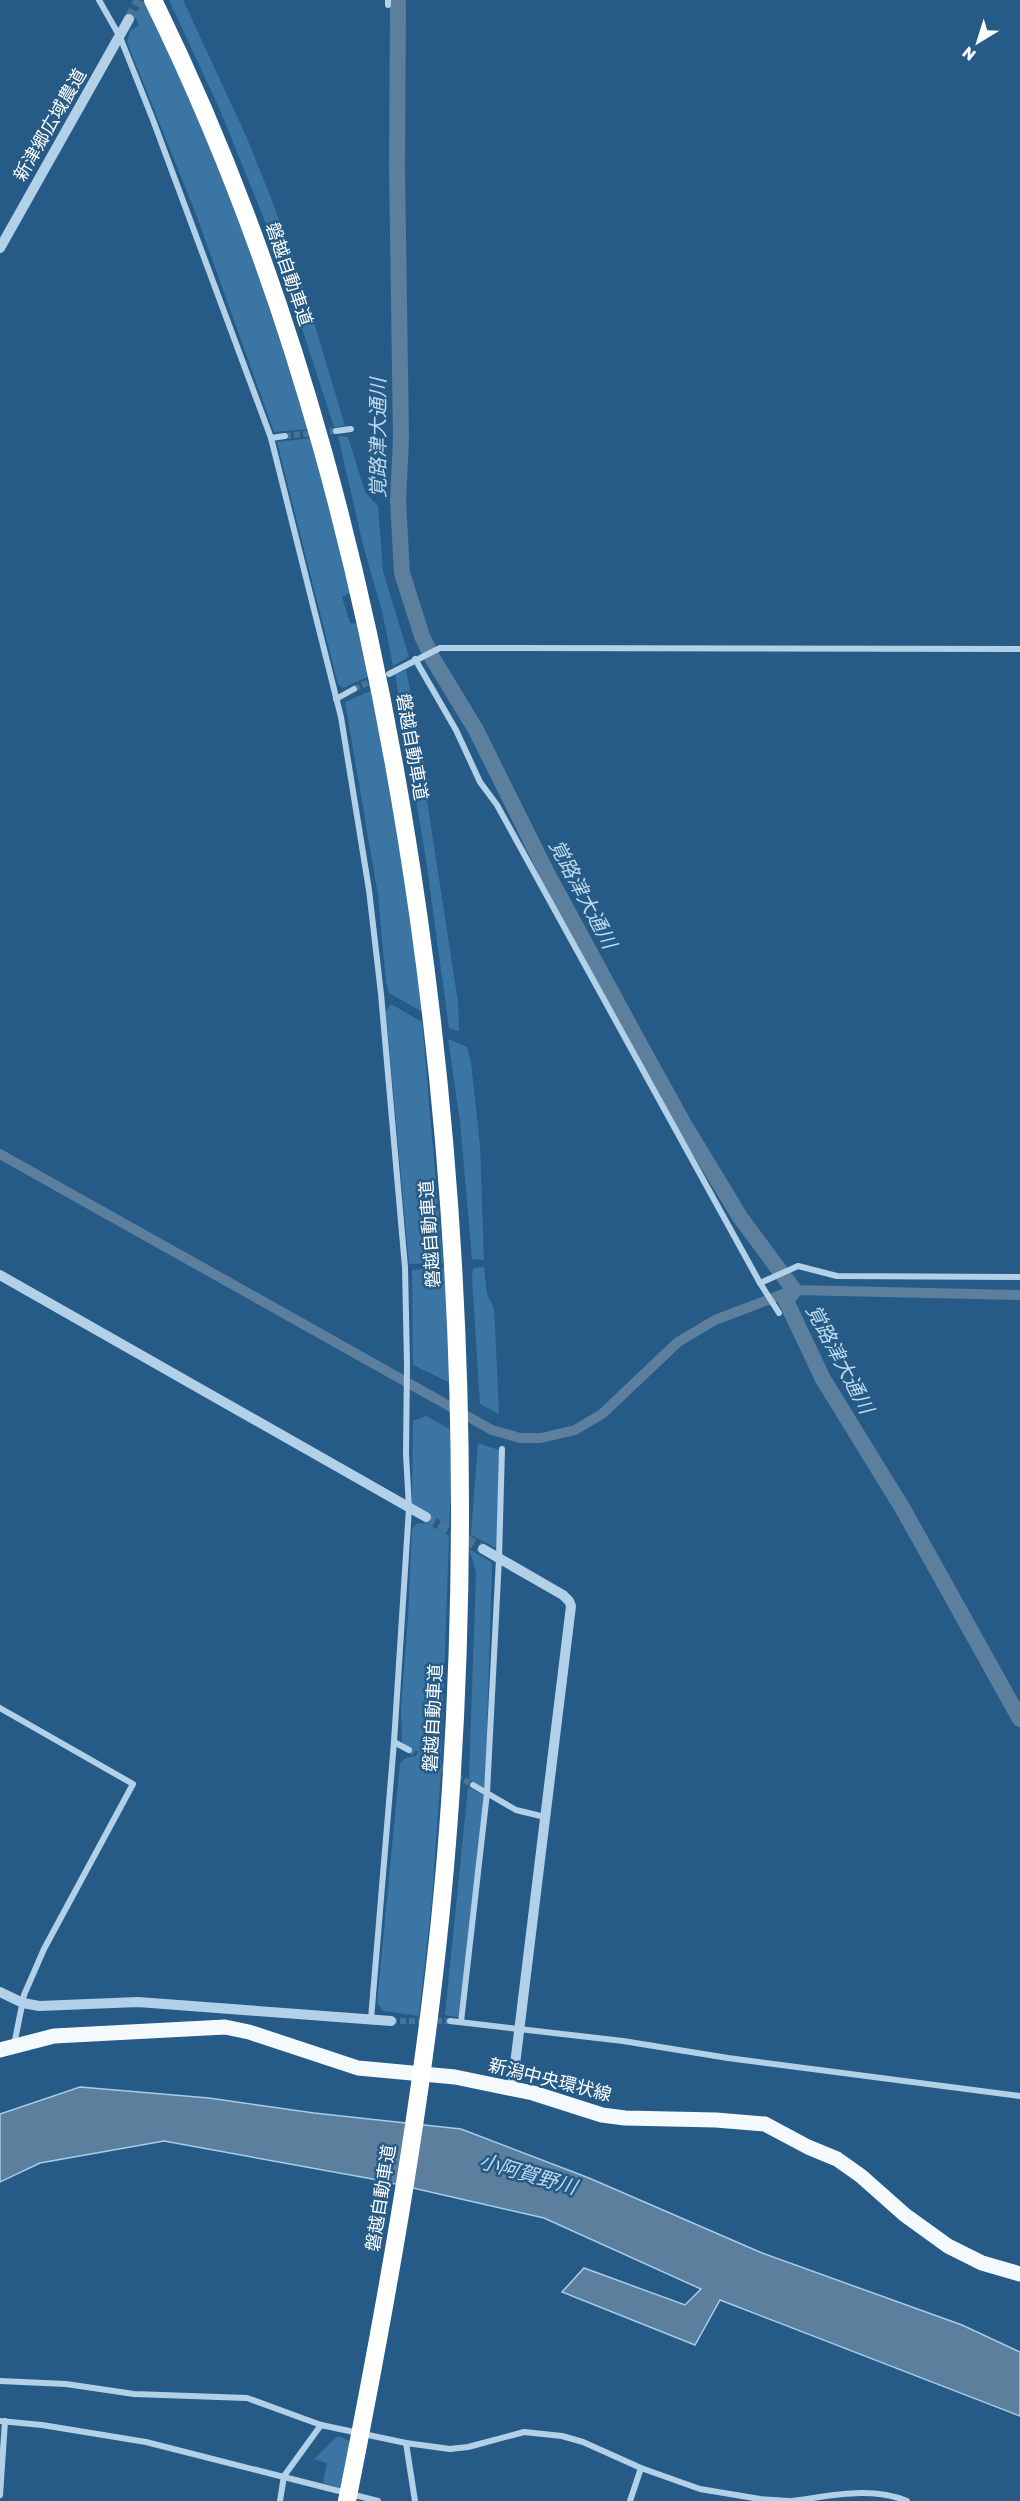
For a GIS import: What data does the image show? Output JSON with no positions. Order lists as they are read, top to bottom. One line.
{"streets":{"highway":["磐越自動車道"],"main road":["新潟中央環状線"],"street":["新津郷広域農道"]},"water":["覚路津大通川","小阿賀野川"],"north":"bottom left"}
